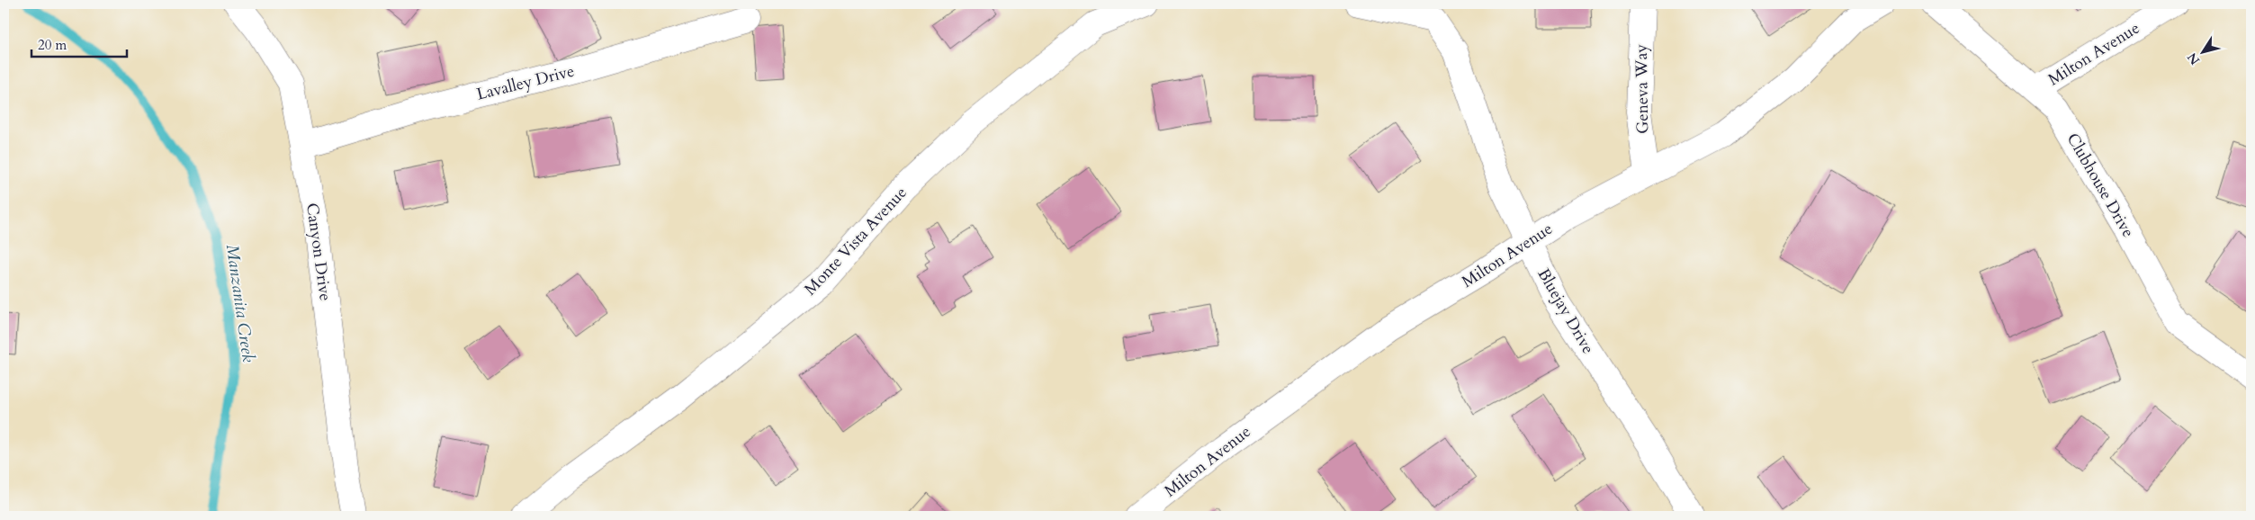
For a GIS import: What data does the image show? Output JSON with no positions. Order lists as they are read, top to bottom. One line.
{"streets":{"street":["Milton Avenue","Lavalley Drive","Geneva Way","Clubhouse Drive","Monte Vista Avenue","Canyon Drive","Bluejay Drive"]},"crossings":[["Milton Avenue","Geneva Way"],["Milton Avenue","Clubhouse Drive"],["Milton Avenue","Bluejay Drive"],["Lavalley Drive","Canyon Drive"]],"water":["Manzanita Creek"],"scale_bar":"20 m","north":"bottom left"}
